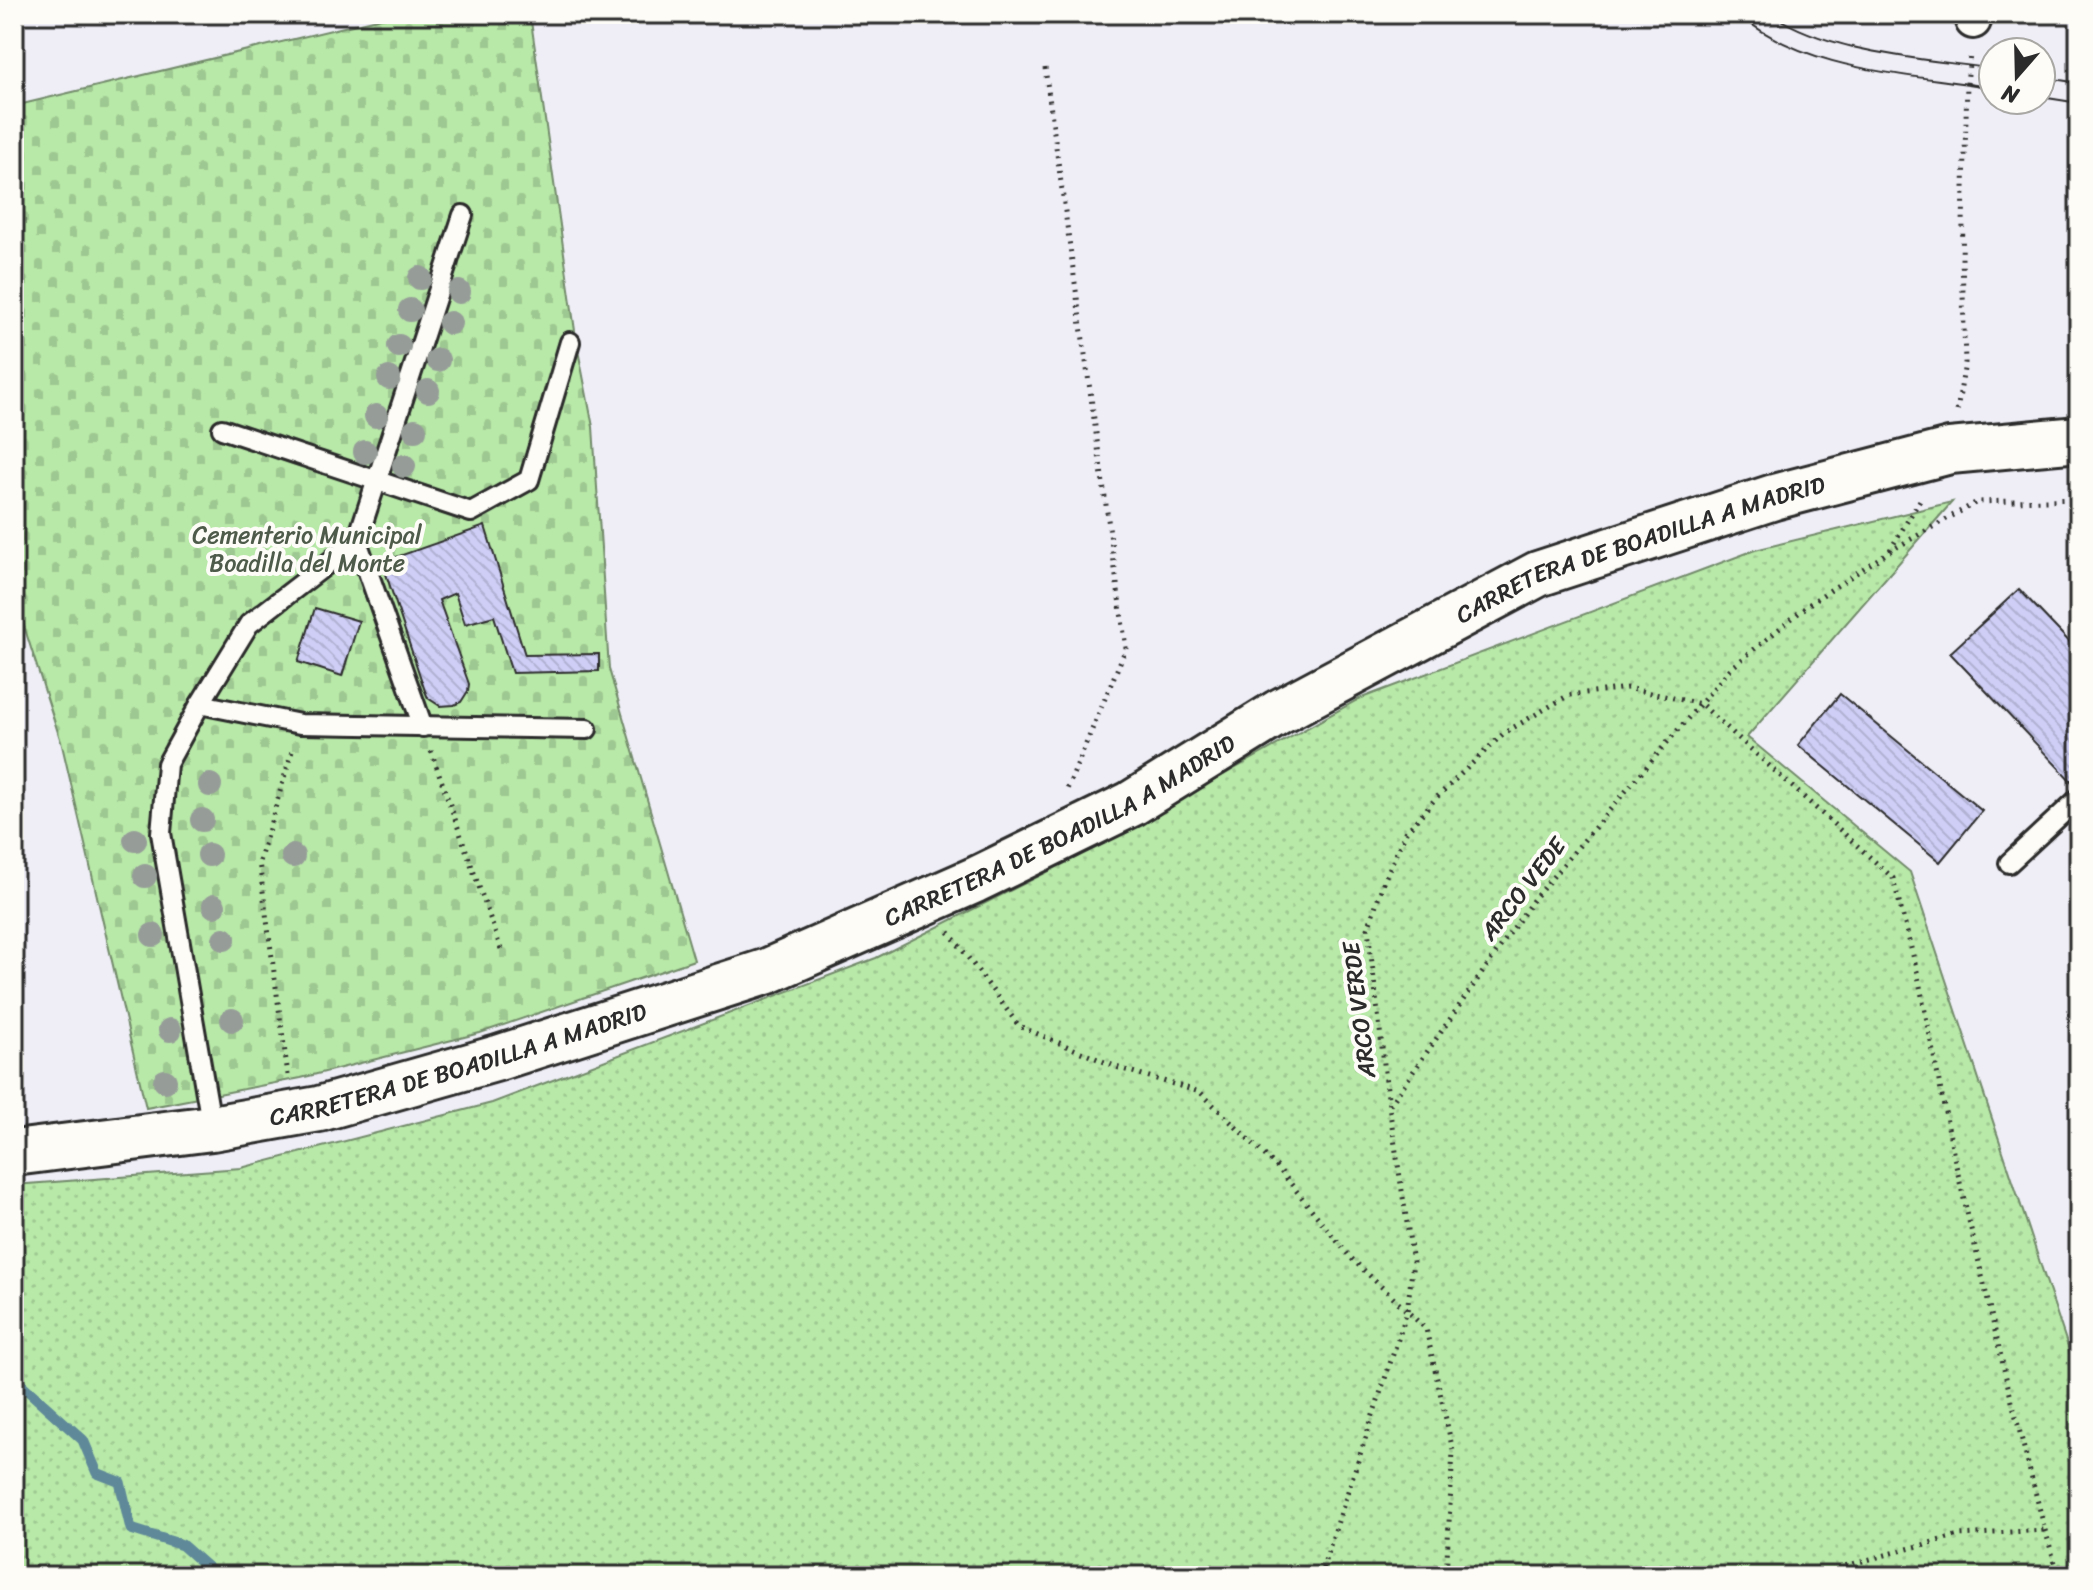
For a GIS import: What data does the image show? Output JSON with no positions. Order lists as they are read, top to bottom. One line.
{"streets":{"street":["CARRETERA DE BOADILLA A MADRID"],"path":["ARCO VEDE","ARCO VERDE"]},"crossings":[["ARCO VEDE","ARCO VERDE"]],"parks":["Cementerio Municipal Boadilla del Monte"],"north":"bottom"}
